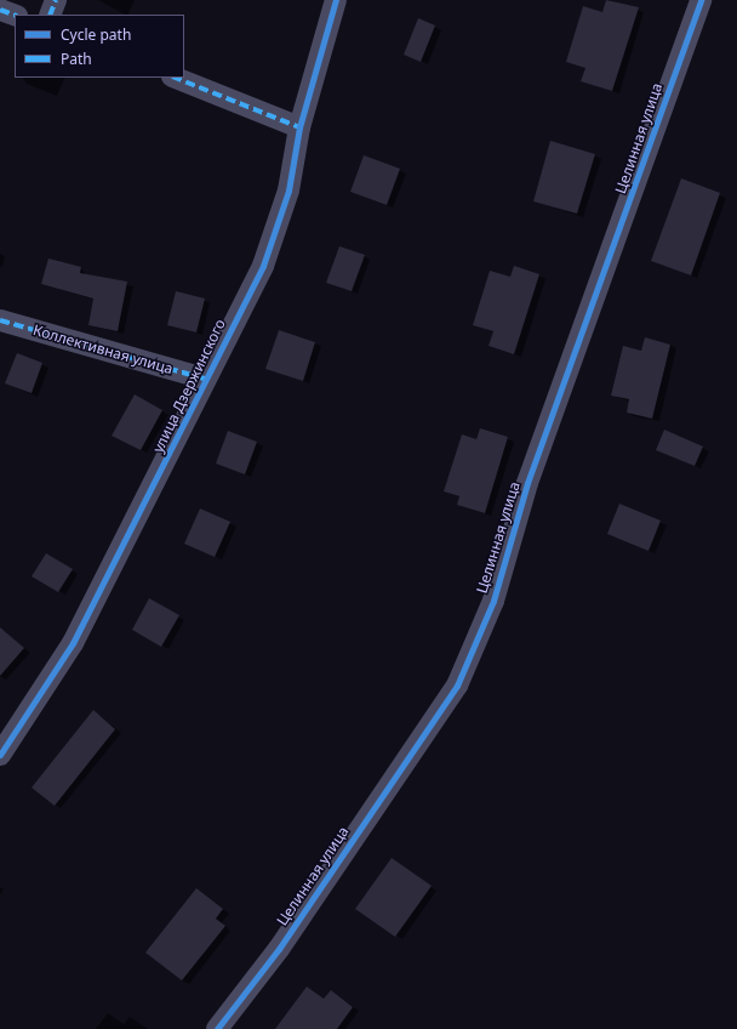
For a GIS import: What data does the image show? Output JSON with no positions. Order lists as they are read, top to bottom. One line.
{"streets":{"street":["Целинная улица","Коллективная улица","улица Дзержинского"]},"crossings":[["Коллективная улица","улица Дзержинского"]],"legend":["Cycle path","Path"]}
